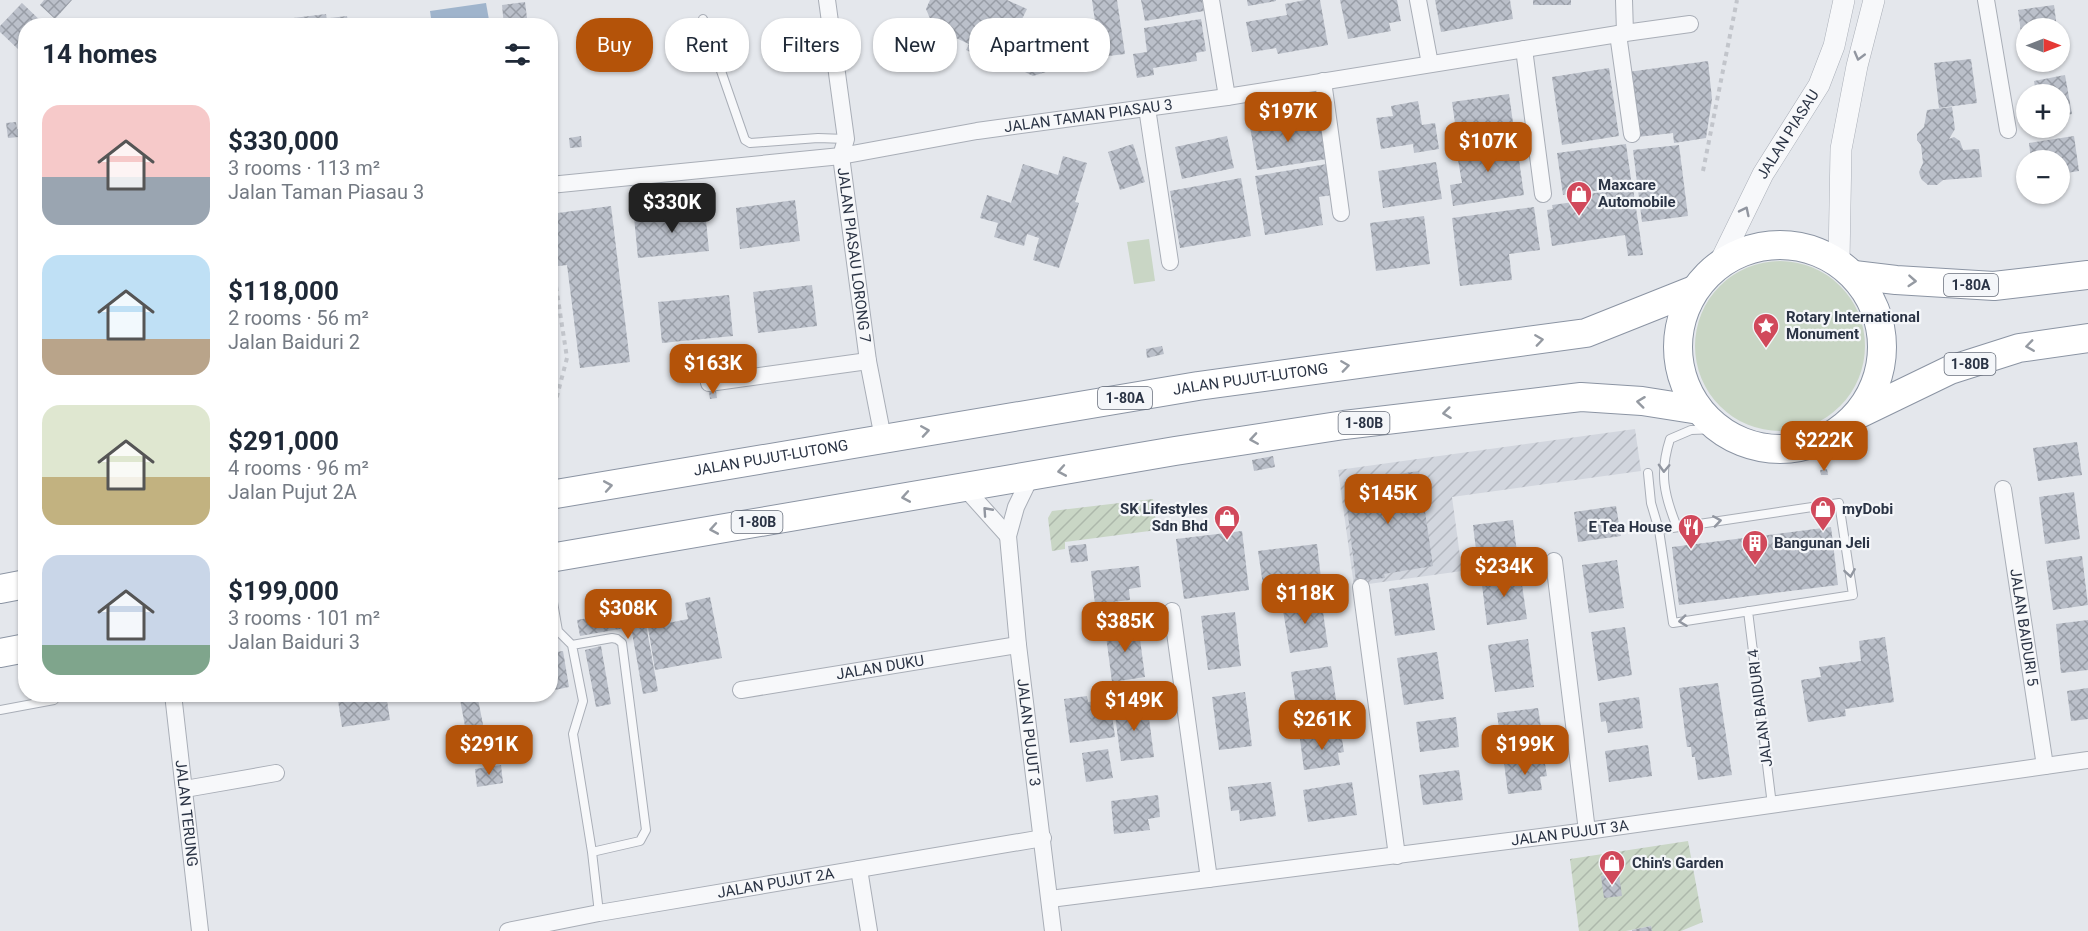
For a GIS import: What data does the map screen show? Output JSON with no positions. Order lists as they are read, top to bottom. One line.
{"streets":{"highway":["1-80A","1-80B","JALAN PUJUT-LUTONG"],"street":["JALAN TAMAN PIASAU 3","JALAN PIASAU","JALAN PIASAU LORONG 7","JALAN BAIDURI 5","JALAN DUKU","JALAN PUJUT 3","JALAN TERUNG","JALAN PUJUT 3A","JALAN PUJUT 2A"],"lane":["JALAN BAIDURI 4"]},"crossings":[["JALAN TAMAN PIASAU 3","JALAN PIASAU LORONG 7"],["JALAN PIASAU","1-80A"],["JALAN PIASAU","1-80B"],["JALAN PIASAU","JALAN PUJUT-LUTONG"],["JALAN PIASAU LORONG 7","JALAN PUJUT-LUTONG"],["1-80A","1-80B"],["1-80A","JALAN PUJUT-LUTONG"],["1-80B","JALAN PUJUT-LUTONG"],["1-80B","JALAN PUJUT 3"],["JALAN BAIDURI 5","JALAN PUJUT 3A"],["JALAN DUKU","JALAN PUJUT 3"],["JALAN BAIDURI 4","JALAN PUJUT 3A"],["JALAN PUJUT 3","JALAN PUJUT 3A"],["JALAN PUJUT 3","JALAN PUJUT 2A"]],"places":{"shop":["Maxcare Automobile","myDobi","SK Lifestyles Sdn Bhd","Chin's Garden"],"place":["Rotary International Monument"],"restaurant":["E Tea House"],"building":["Bangunan Jeli"]},"north":"right","page":{"map_buttons":["+","−"],"chip":["Buy","Rent","Filters","New","Apartment"],"heading":"14 homes","list":[{"name":"$330,000","note":"3 rooms · 113 m² · Jalan Taman Piasau 3"},{"name":"$118,000","note":"2 rooms · 56 m² · Jalan Baiduri 2"},{"name":"$291,000","note":"4 rooms · 96 m² · Jalan Pujut 2A"},{"name":"$199,000","note":"3 rooms · 101 m² · Jalan Baiduri 3"}],"price":["$197K","$107K","$330K","$163K","$222K","$145K","$234K","$118K","$308K","$385K","$149K","$261K","$291K","$199K"]}}
